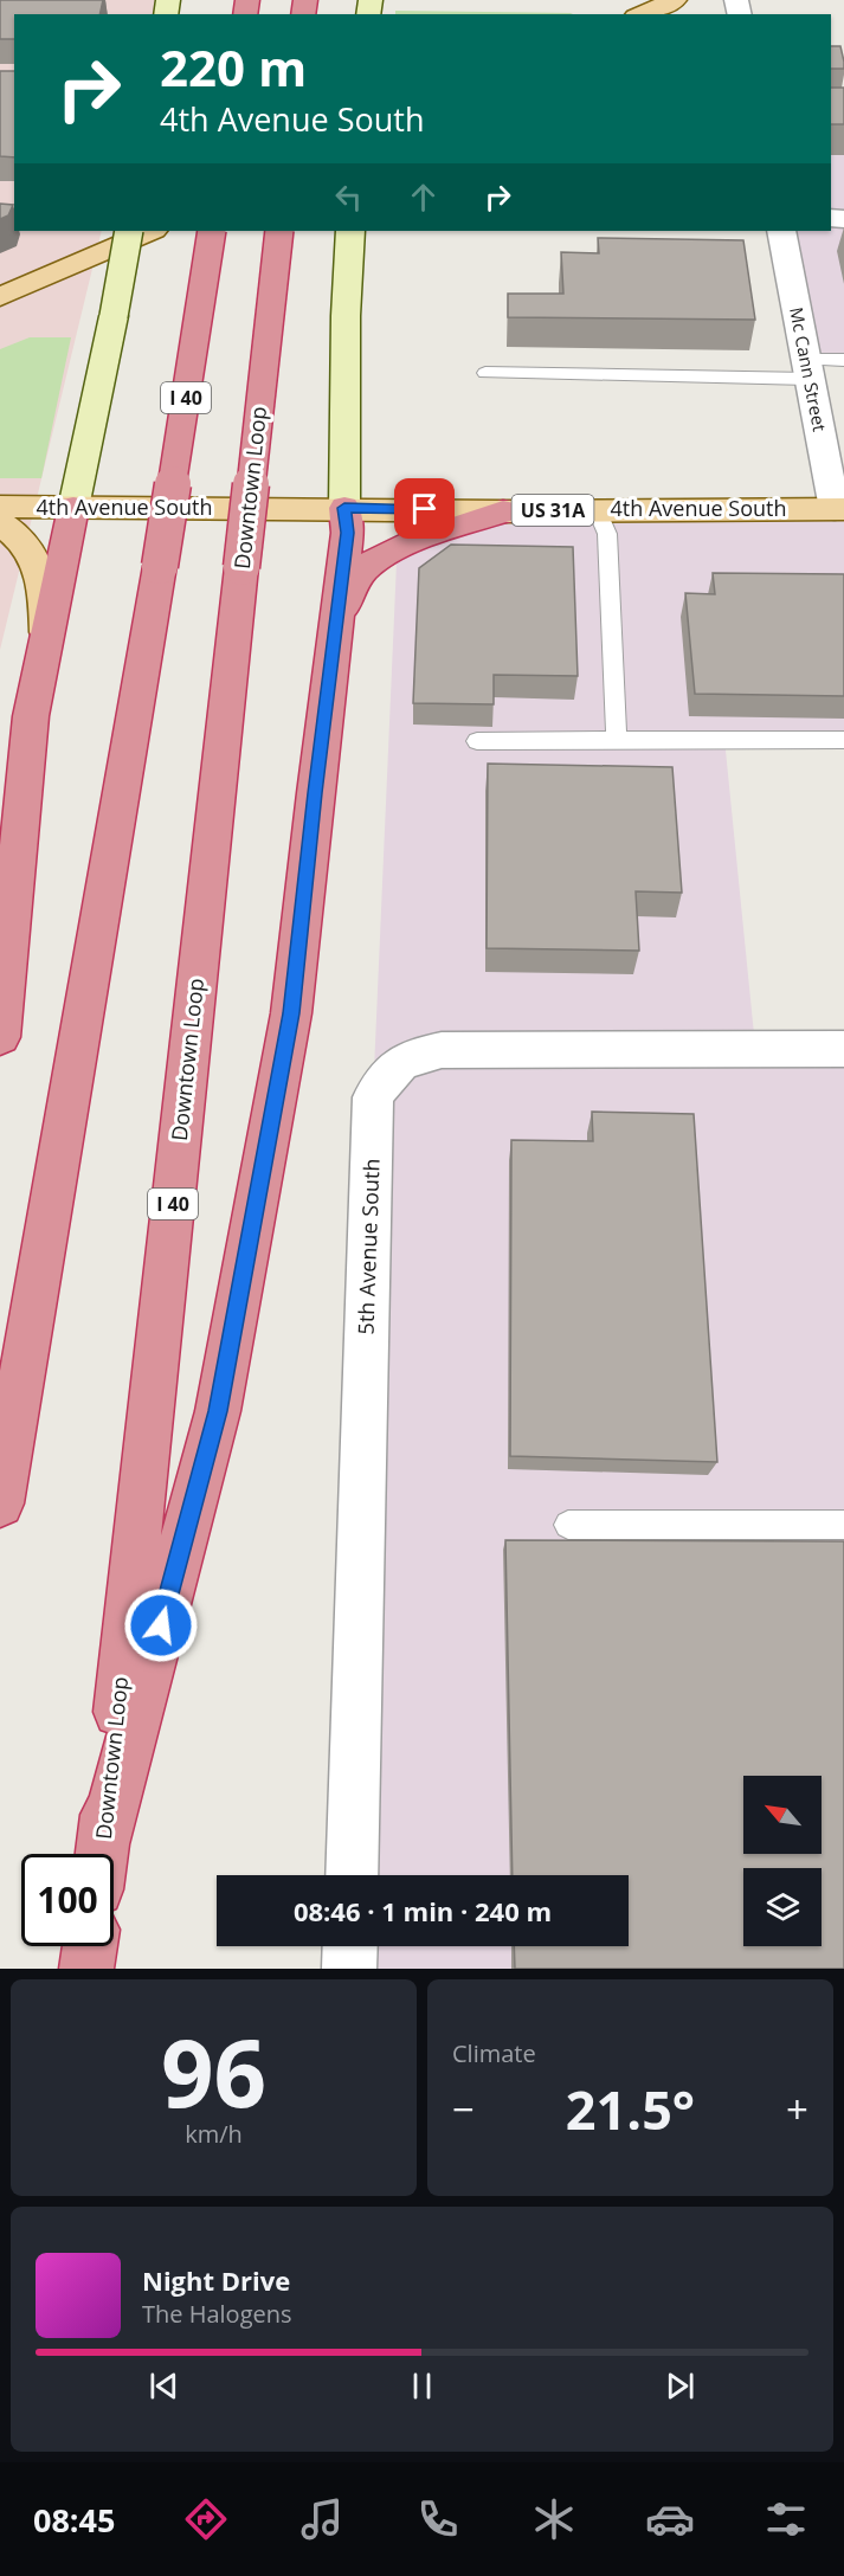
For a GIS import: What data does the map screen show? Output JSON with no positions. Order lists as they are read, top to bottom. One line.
{"streets":{"highway":["I 40","Downtown Loop"],"main road":["4th Avenue South","US 31A"],"street":["Mc Cann Street","5th Avenue South"]},"crossings":[["Mc Cann Street","4th Avenue South"]],"north":"top left","page":{"turn":["220 m","4th Avenue South"],"limit":"100","trip":"08:46 · 1 min · 240 m","tile":[["96","km/h"],"Climate"],"heat":["−","21.5°","+"],"song":["Night Drive","The Halogens"],"tabs":"08:45"}}
